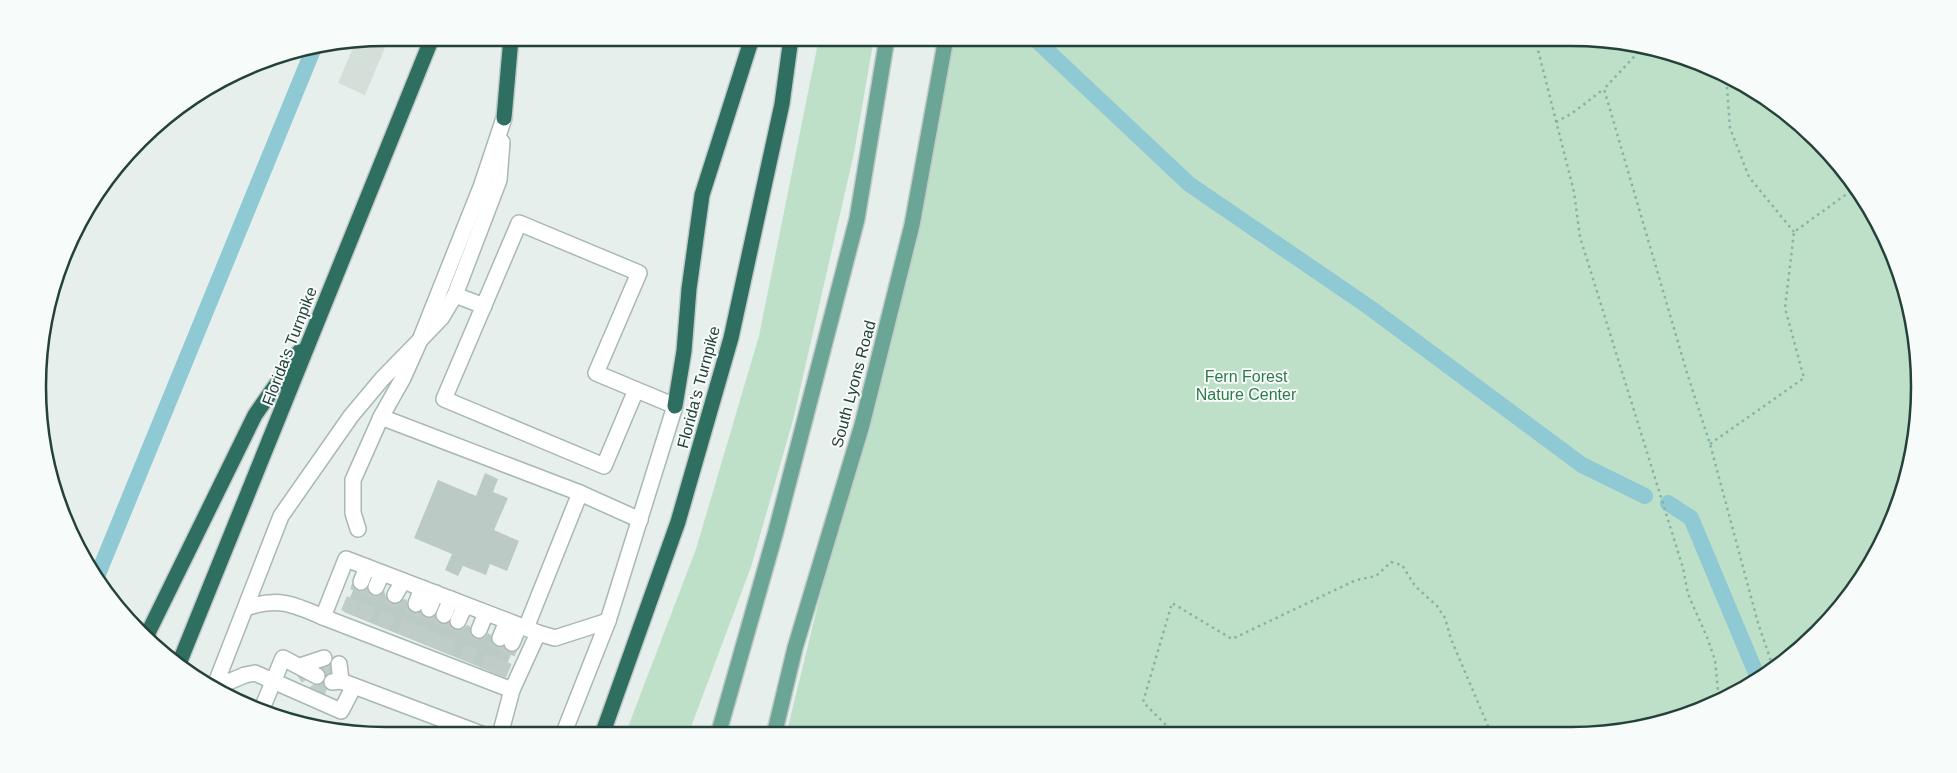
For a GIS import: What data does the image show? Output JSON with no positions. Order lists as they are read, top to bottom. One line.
{"streets":{"highway":["Florida's Turnpike"],"main road":["South Lyons Road"]},"parks":["Fern Forest Nature Center"]}
